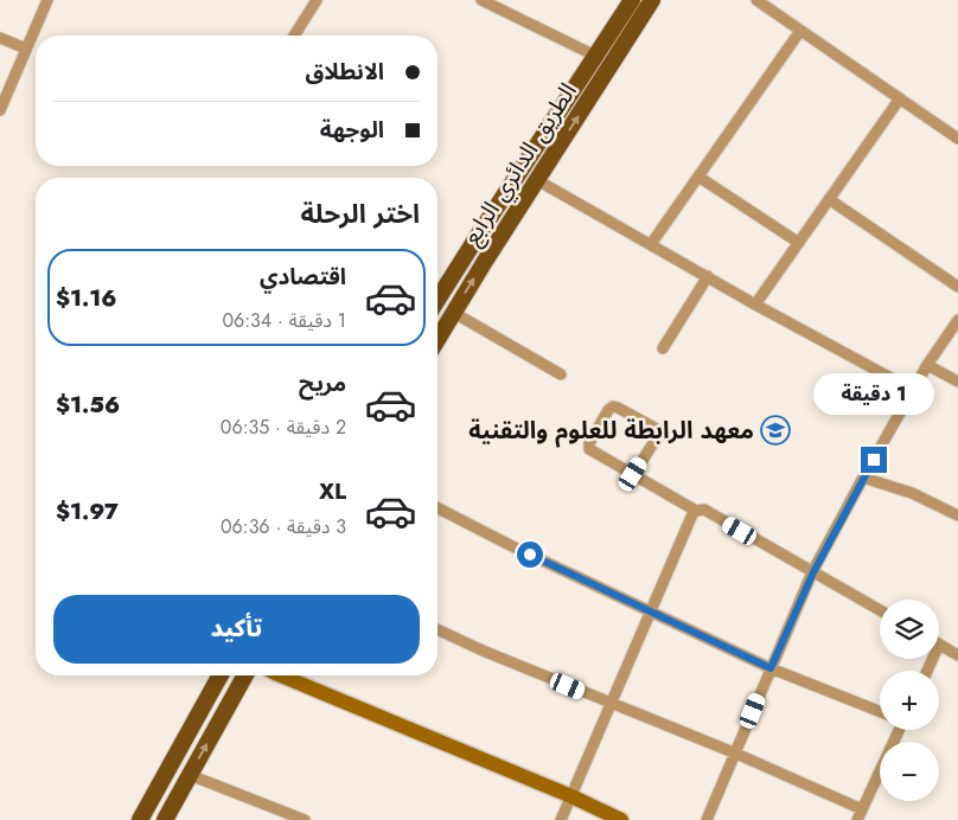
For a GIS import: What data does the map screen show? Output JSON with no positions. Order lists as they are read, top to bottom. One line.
{"streets":{"main road":["الطريق الدائري الرابع"]},"places":{"school or university":["معهد الرابطة للعلوم والتقنية"]},"page":{"banner":["الانطلاق","الوجهة"],"heading":"اختر الرحلة","list":[{"name":"اقتصادي","note":"1 دقيقة · 06:34","value":"$1.16"},{"name":"مريح","note":"2 دقيقة · 06:35","value":"$1.56"},{"name":"XL","note":"3 دقيقة · 06:36","value":"$1.97"}],"bubble":"1 دقيقة","buttons":"تأكيد","map_buttons":["+","−"]}}
